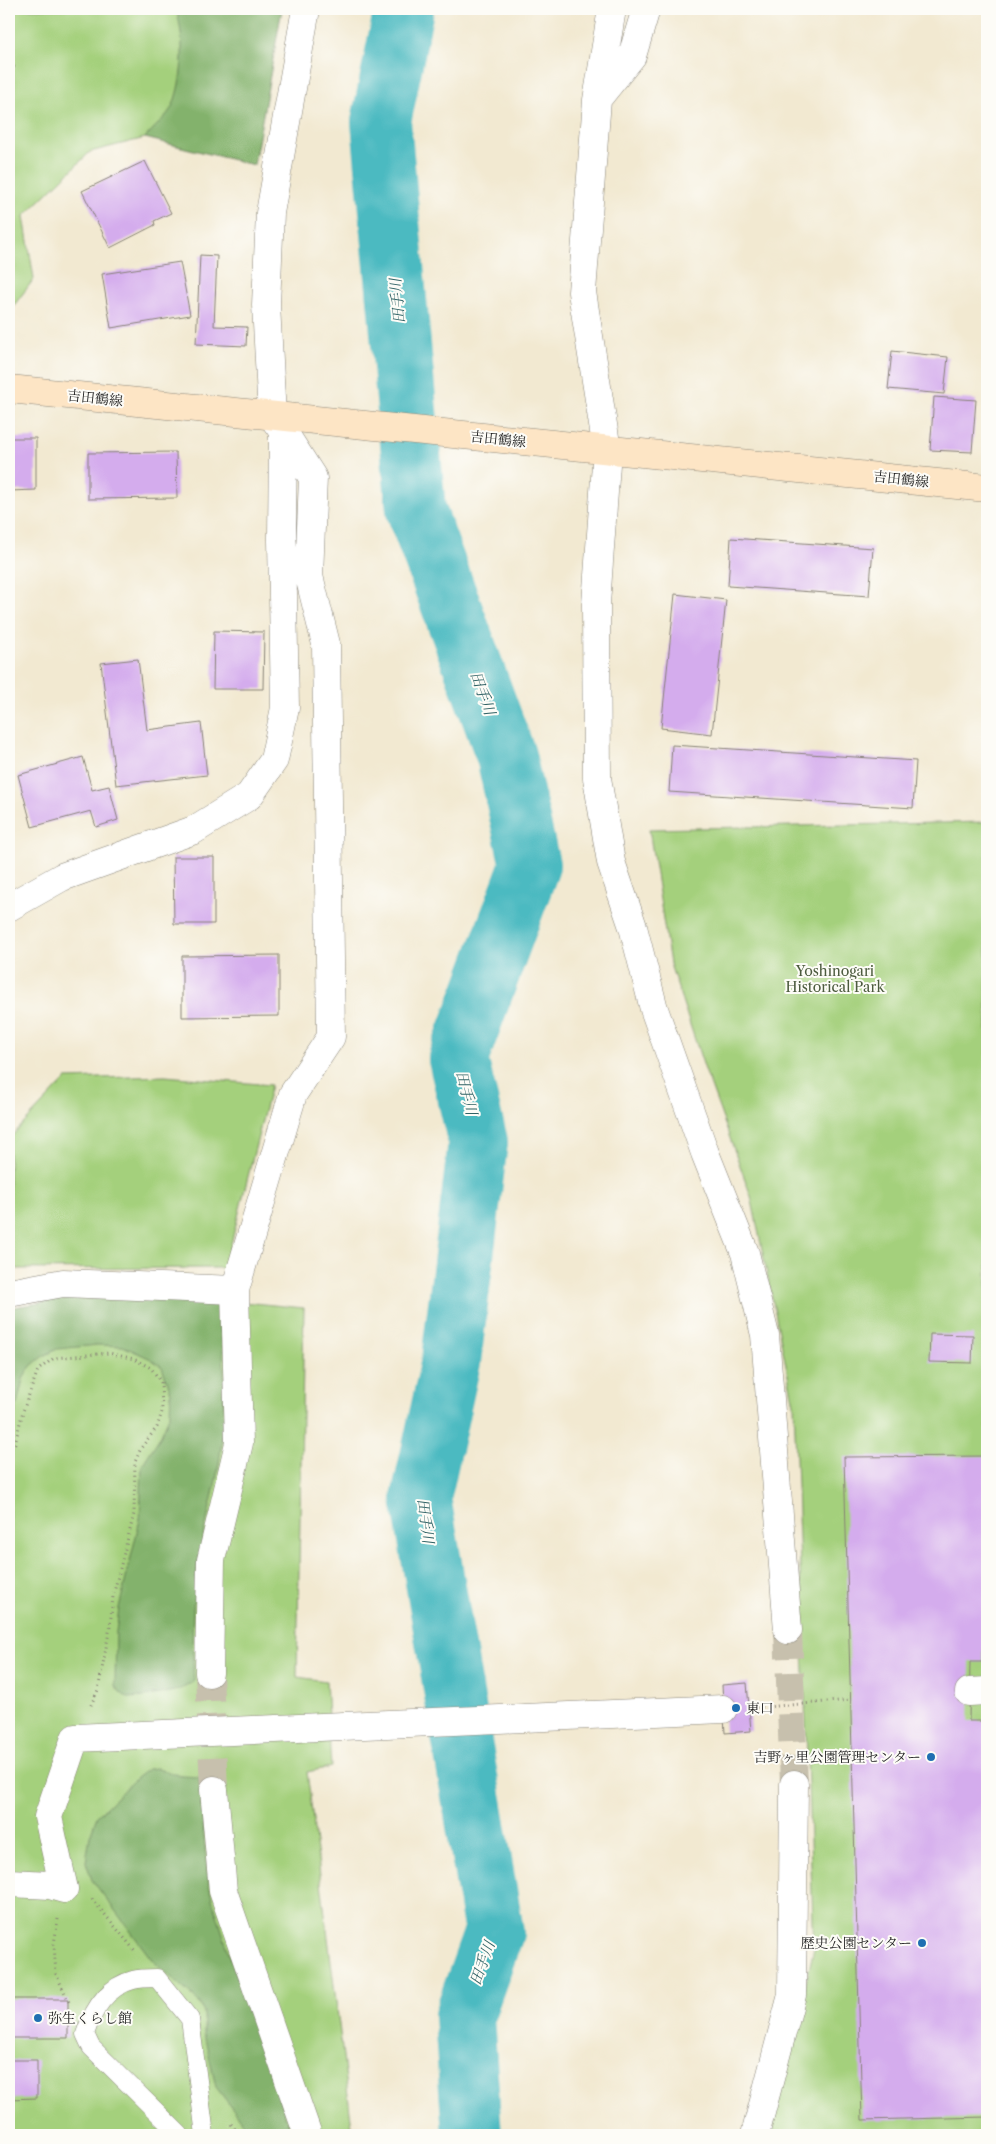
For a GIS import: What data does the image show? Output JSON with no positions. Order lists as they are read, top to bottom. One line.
{"streets":{"main road":["吉田鶴線"]},"water":["田手川"],"parks":["Yoshinogari Historical Park"],"places":["東口","吉野ヶ里公園管理センター","歴史公園センター","弥生くらし館"]}
